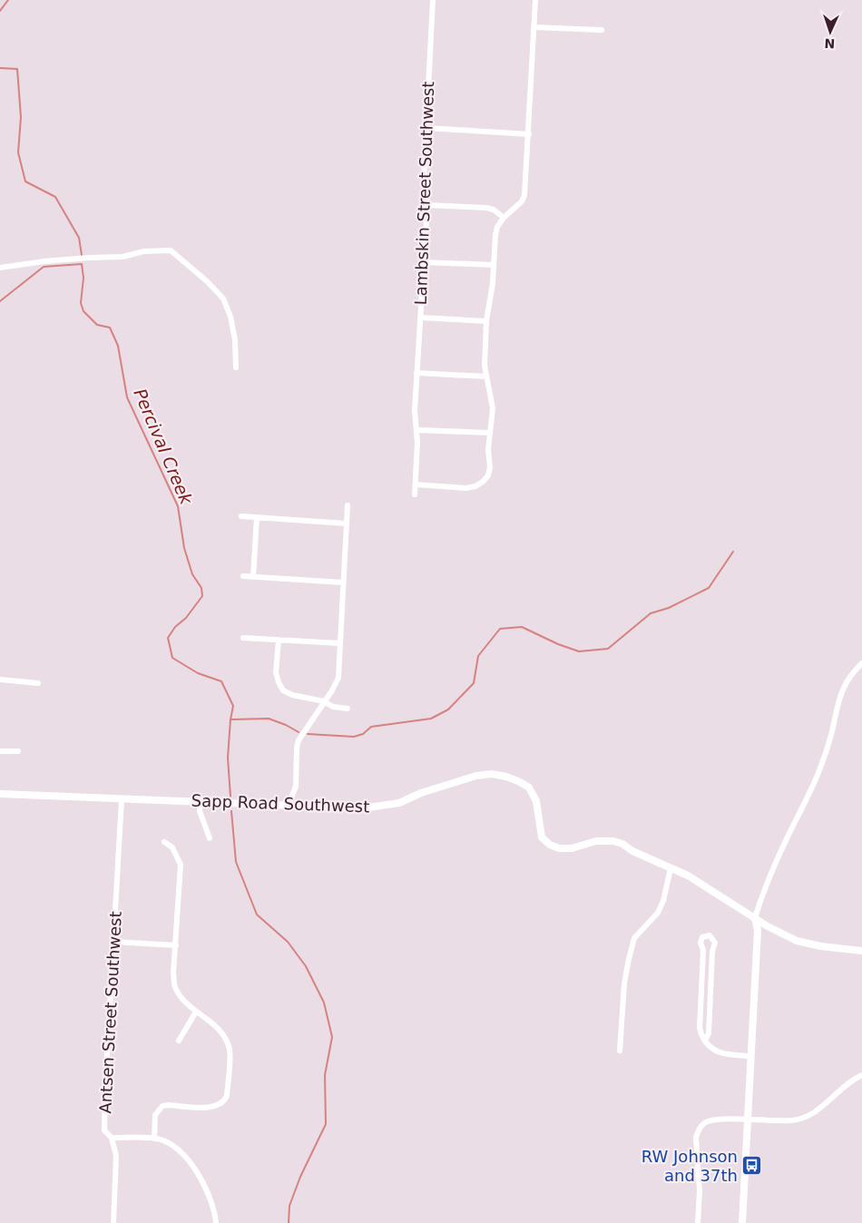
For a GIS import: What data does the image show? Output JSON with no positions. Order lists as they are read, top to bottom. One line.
{"streets":{"street":["Lambskin Street Southwest","Sapp Road Southwest","Antsen Street Southwest"]},"crossings":[["Sapp Road Southwest","Antsen Street Southwest"]],"water":["Percival Creek"],"places":{"bus stop":["RW Johnson and 37th"]},"north":"bottom"}
